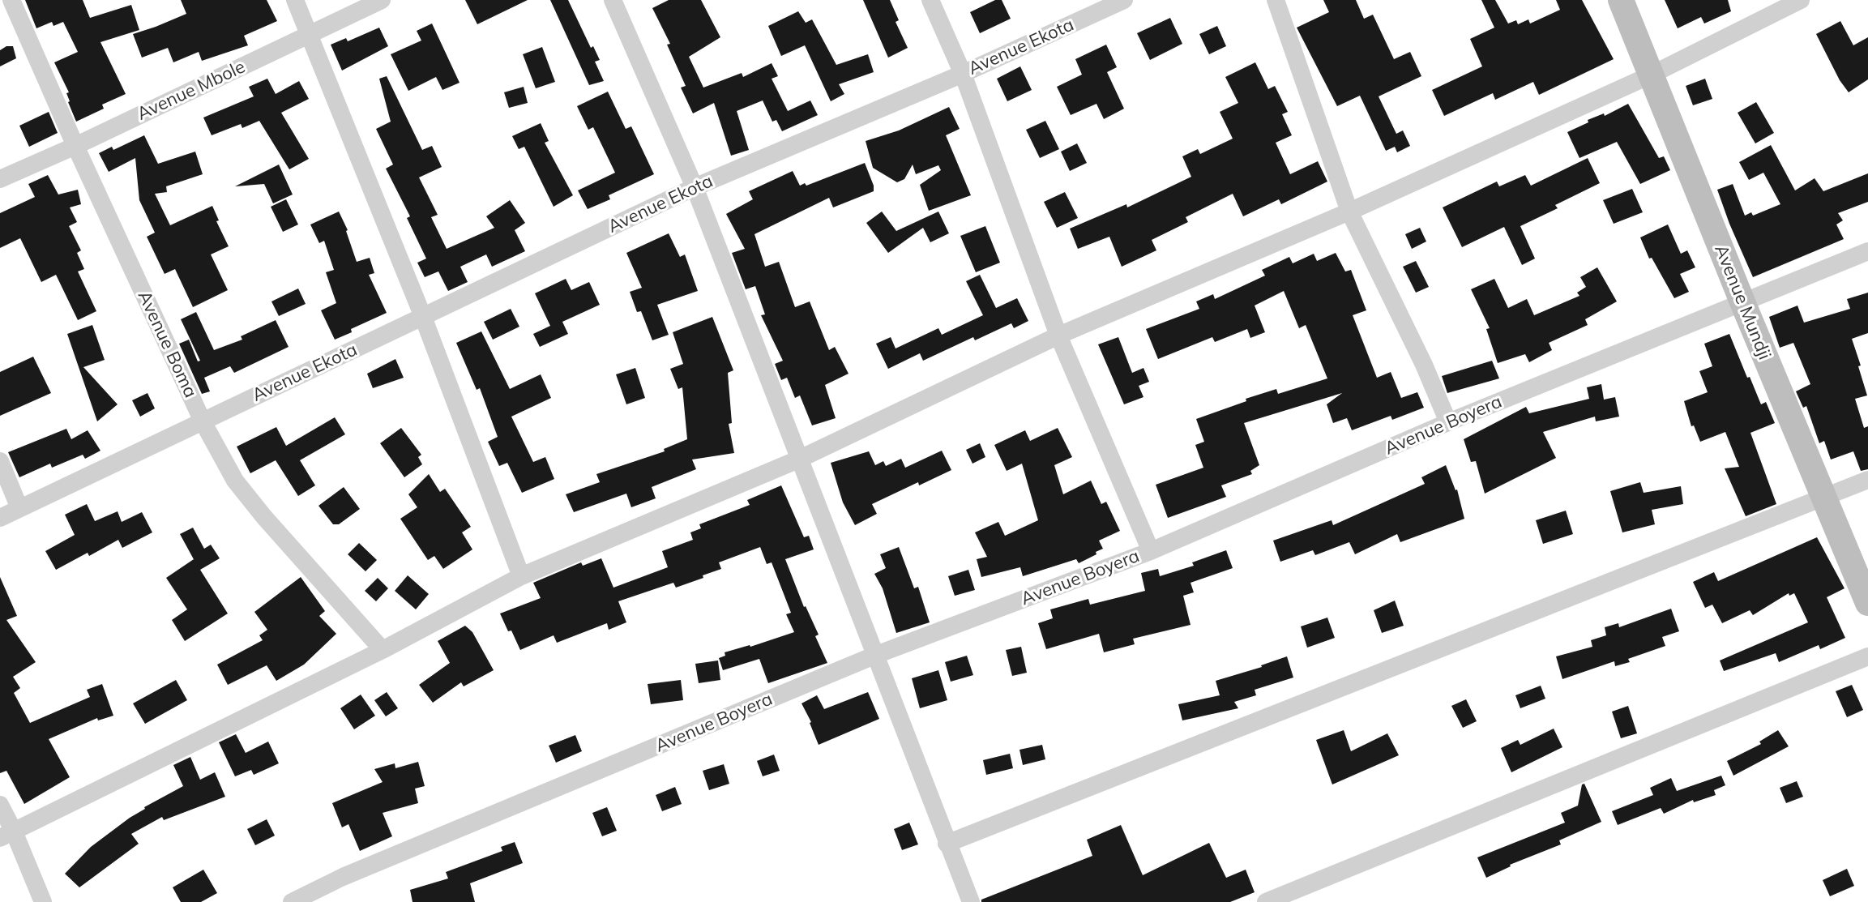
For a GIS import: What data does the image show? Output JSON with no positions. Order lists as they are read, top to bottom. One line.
{"streets":{"street":["Avenue Ekota","Avenue Mbole","Avenue Mundji","Avenue Boma","Avenue Boyera"]},"crossings":[["Avenue Ekota","Avenue Boma"],["Avenue Mbole","Avenue Boma"],["Avenue Mundji","Avenue Boyera"]]}
